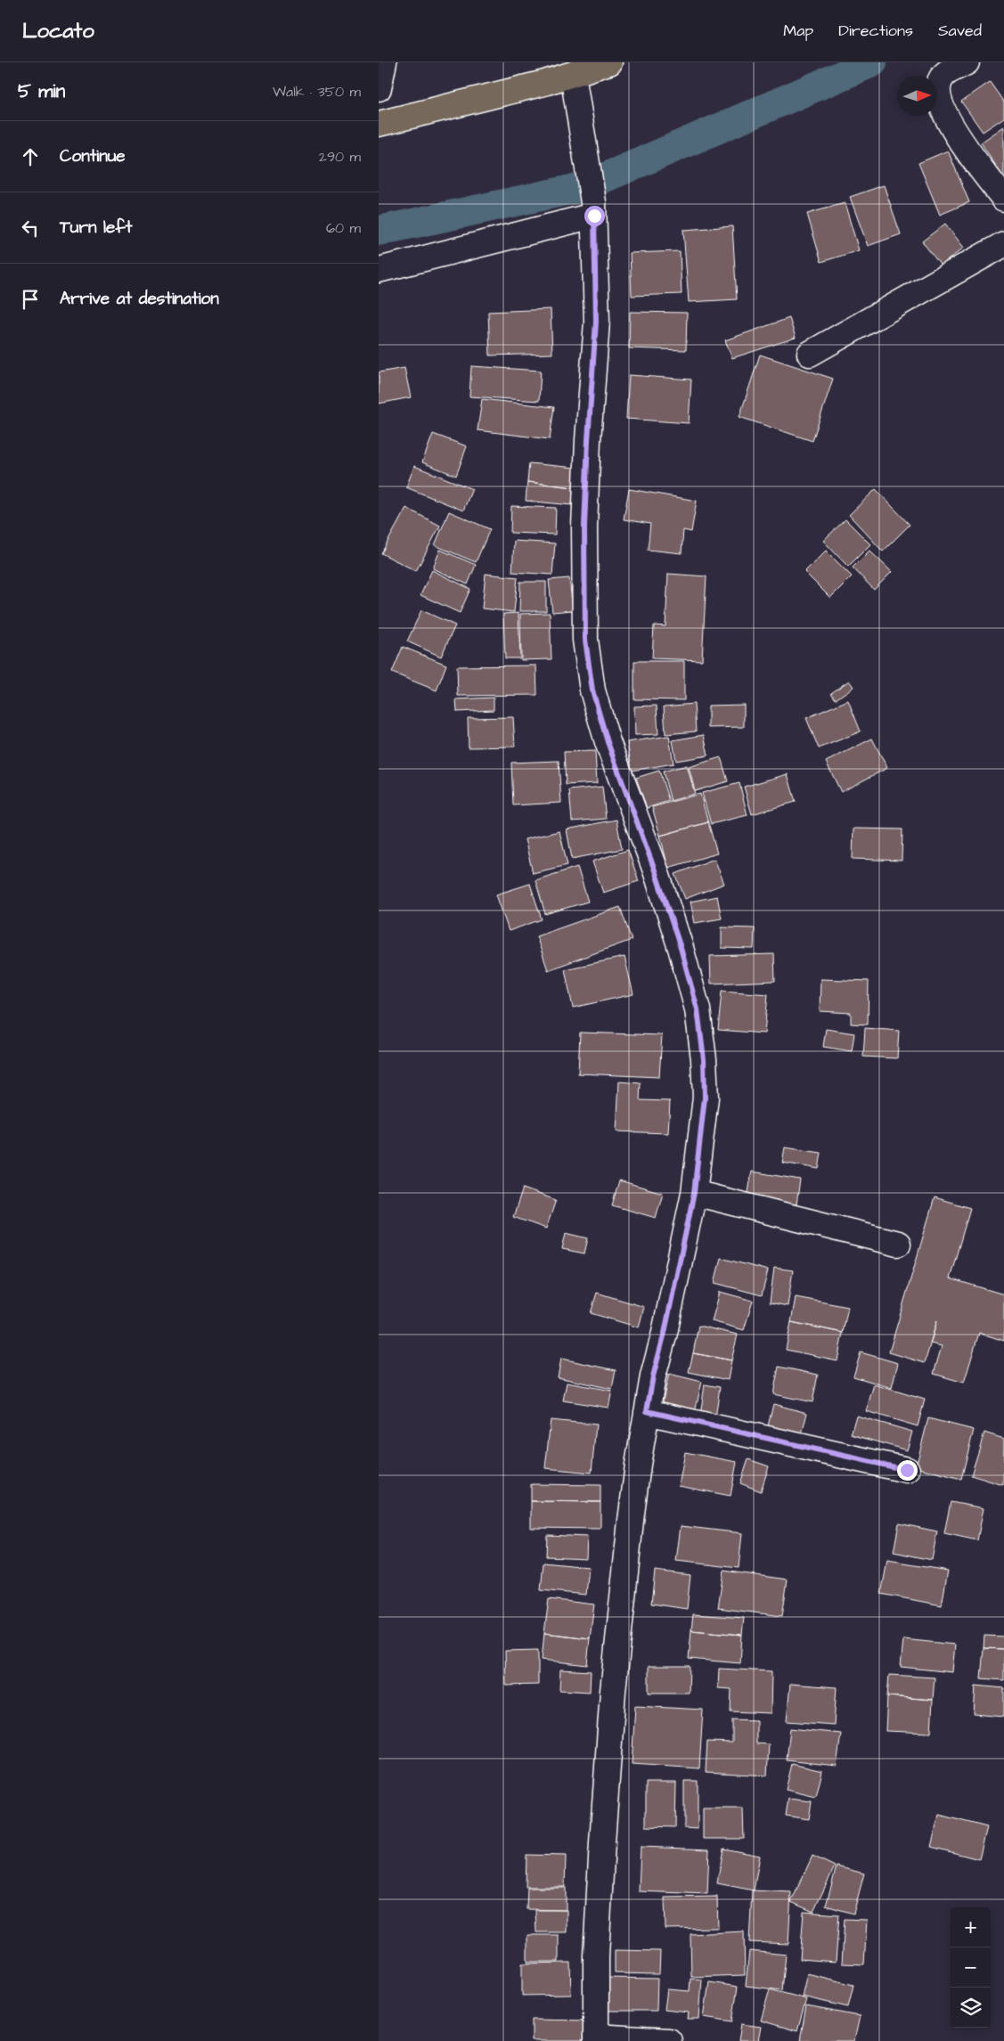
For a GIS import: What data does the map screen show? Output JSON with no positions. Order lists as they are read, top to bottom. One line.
{"north":"right","page":{"header":"Locato","nav":["Map","Directions","Saved"],"heading":["5 min","Walk · 350 m"],"list":[["Continue","290 m"],["Turn left","60 m"],"Arrive at destination"],"map_buttons":["+","−"]}}
